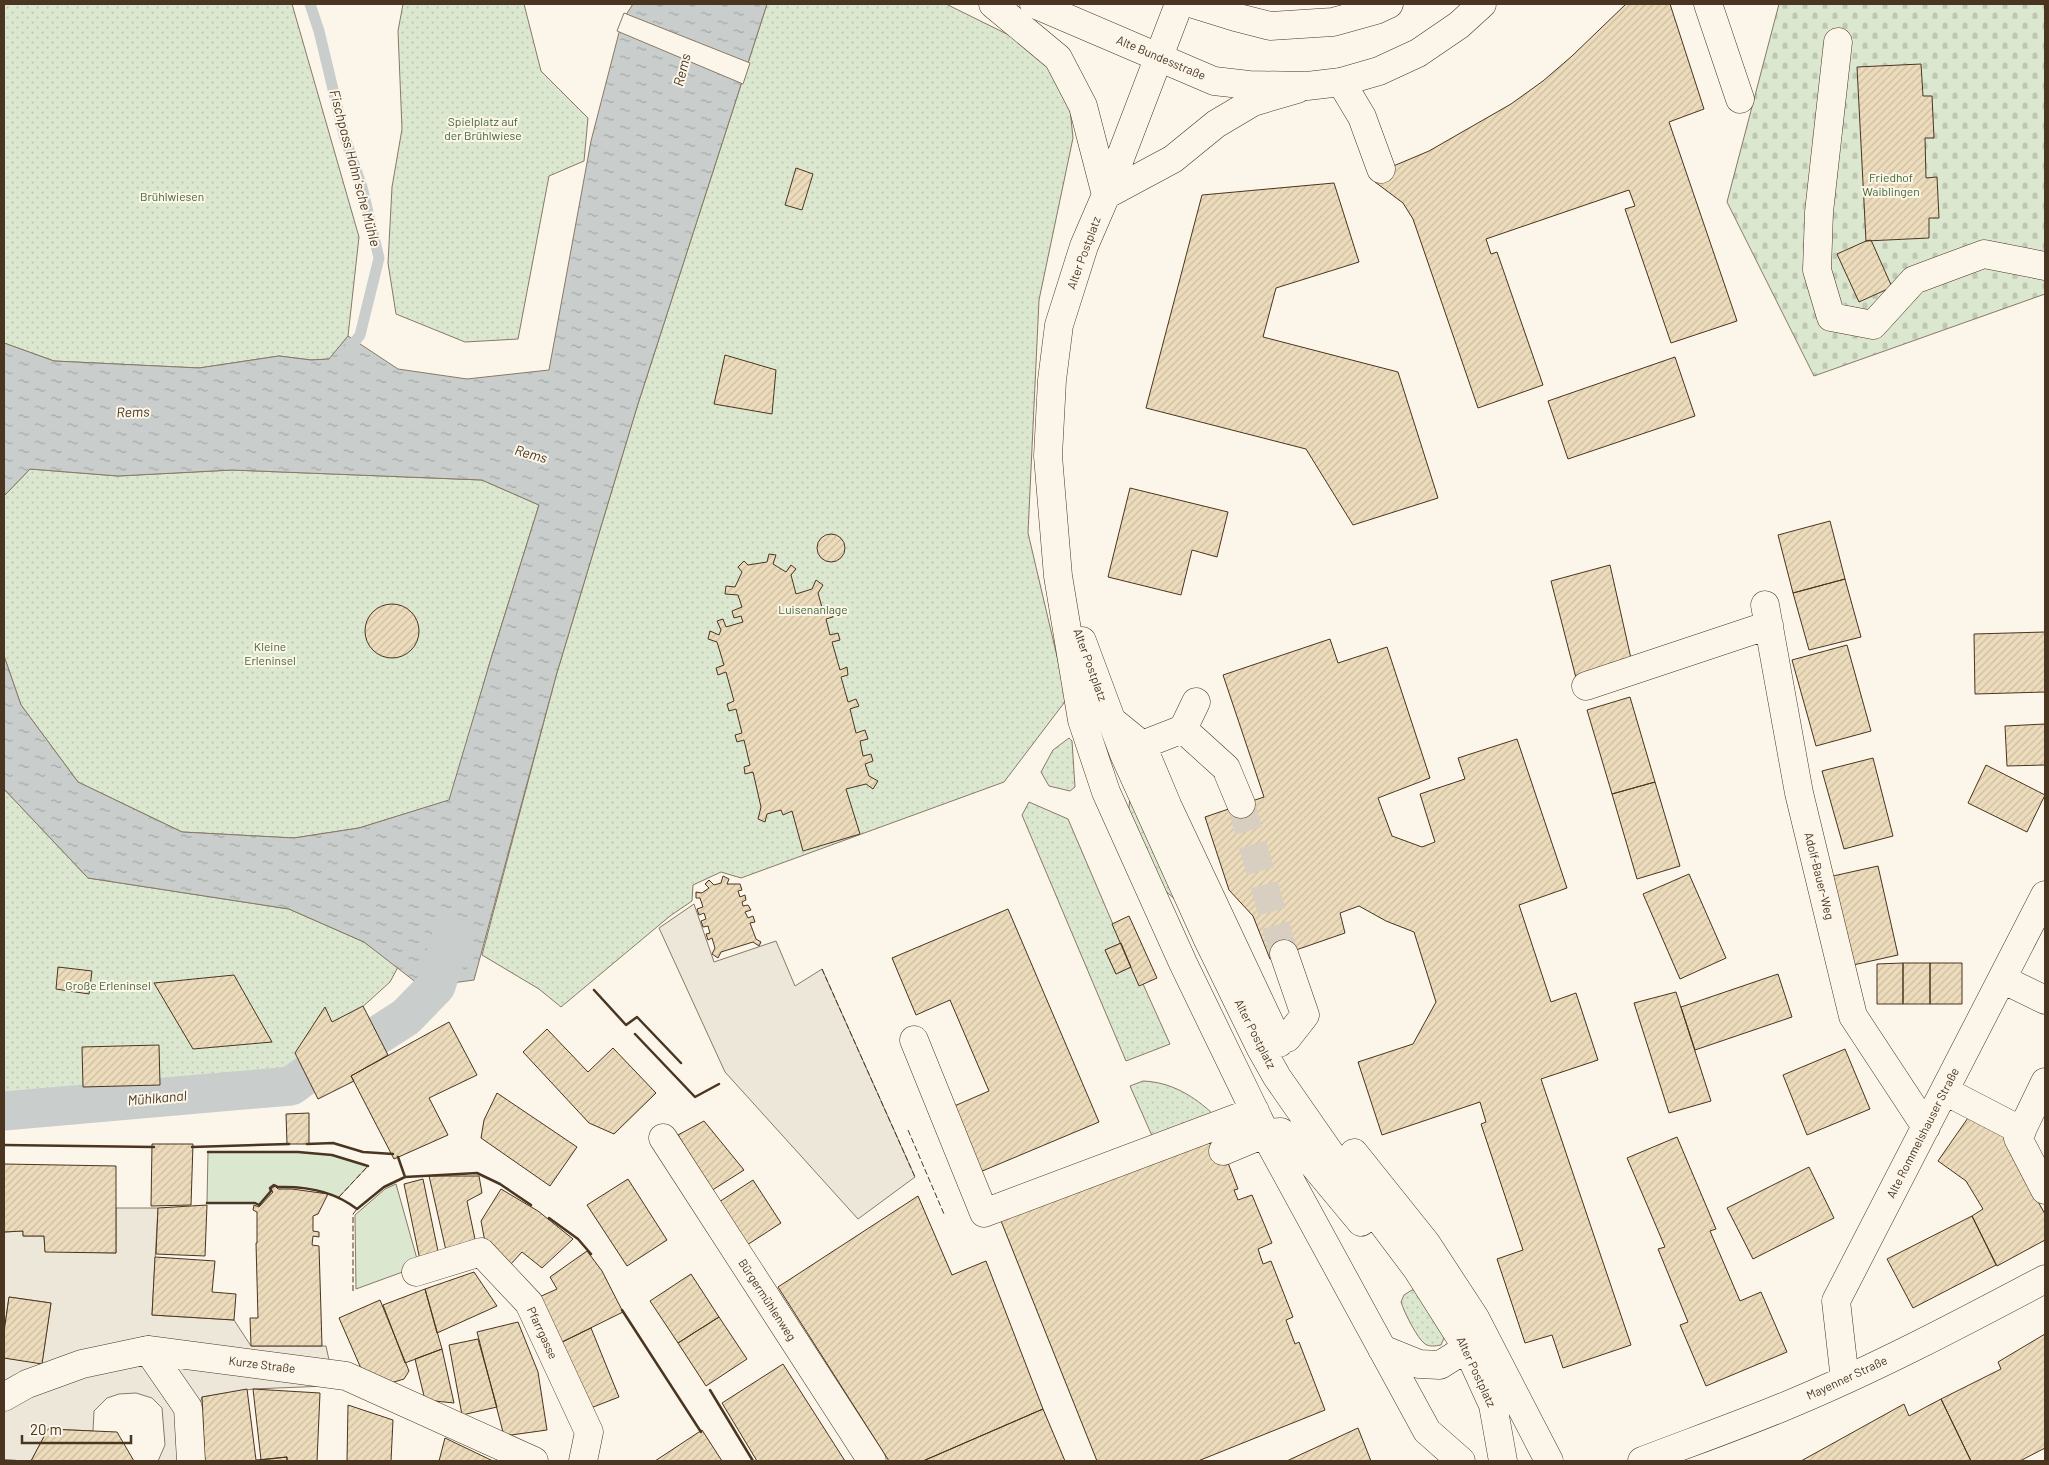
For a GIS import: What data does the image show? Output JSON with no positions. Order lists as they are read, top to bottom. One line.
{"streets":{"street":["Alte Bundesstraße","Alter Postplatz","Adolf-Bauer-Weg","Alte Rommelshauser Straße","Bürgermühlenweg","Pfarrgasse","Kurze Straße","Mayenner Straße"]},"crossings":[["Alte Bundesstraße","Alter Postplatz"],["Adolf-Bauer-Weg","Alte Rommelshauser Straße"],["Alte Rommelshauser Straße","Mayenner Straße"]],"water":["Rems","Fischpass Hahn´sche Mühle","Mühlkanal"],"parks":["Spielplatz auf der Brühlwiese","Friedhof Waiblingen","Brühlwiesen","Luisenanlage","Kleine Erleninsel","Große Erleninsel"],"scale_bar":"20 m"}
